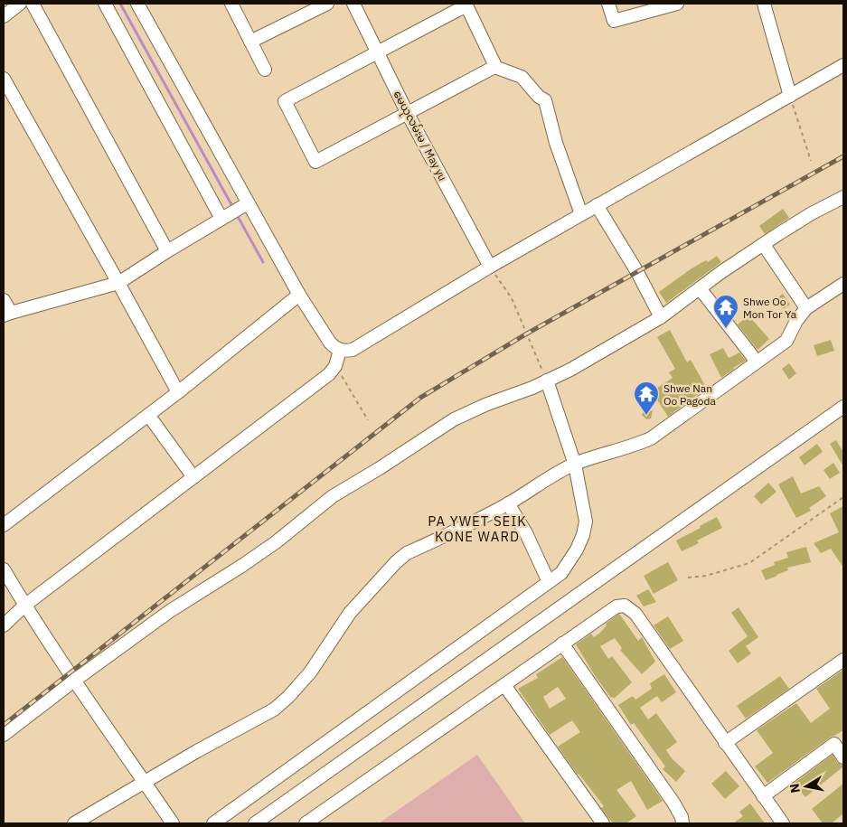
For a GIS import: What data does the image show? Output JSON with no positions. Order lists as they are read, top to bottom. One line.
{"streets":{"street":["မေယုလမ်းမ / May yu"]},"districts":["PA YWET SEIK KONE WARD"],"places":{"temple":["Shwe Oo Mon Tor Ya","Shwe Nan Oo Pagoda"]},"north":"left"}
